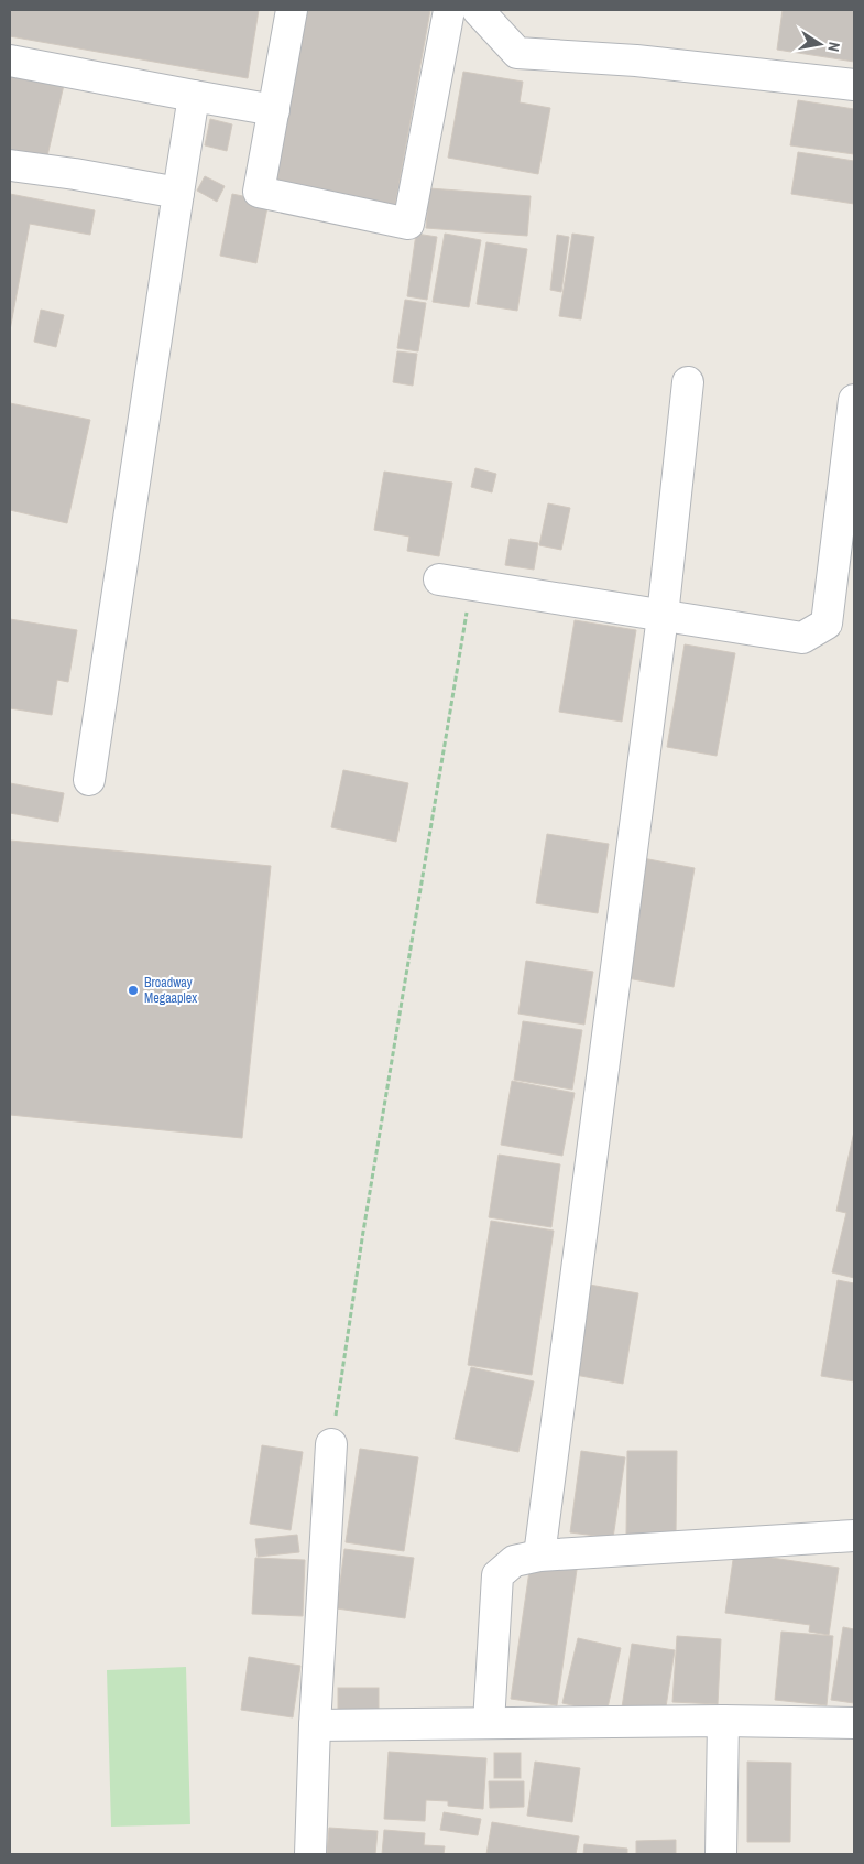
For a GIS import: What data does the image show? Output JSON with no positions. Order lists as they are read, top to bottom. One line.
{"places":["Broadway Megaaplex"],"north":"right"}
